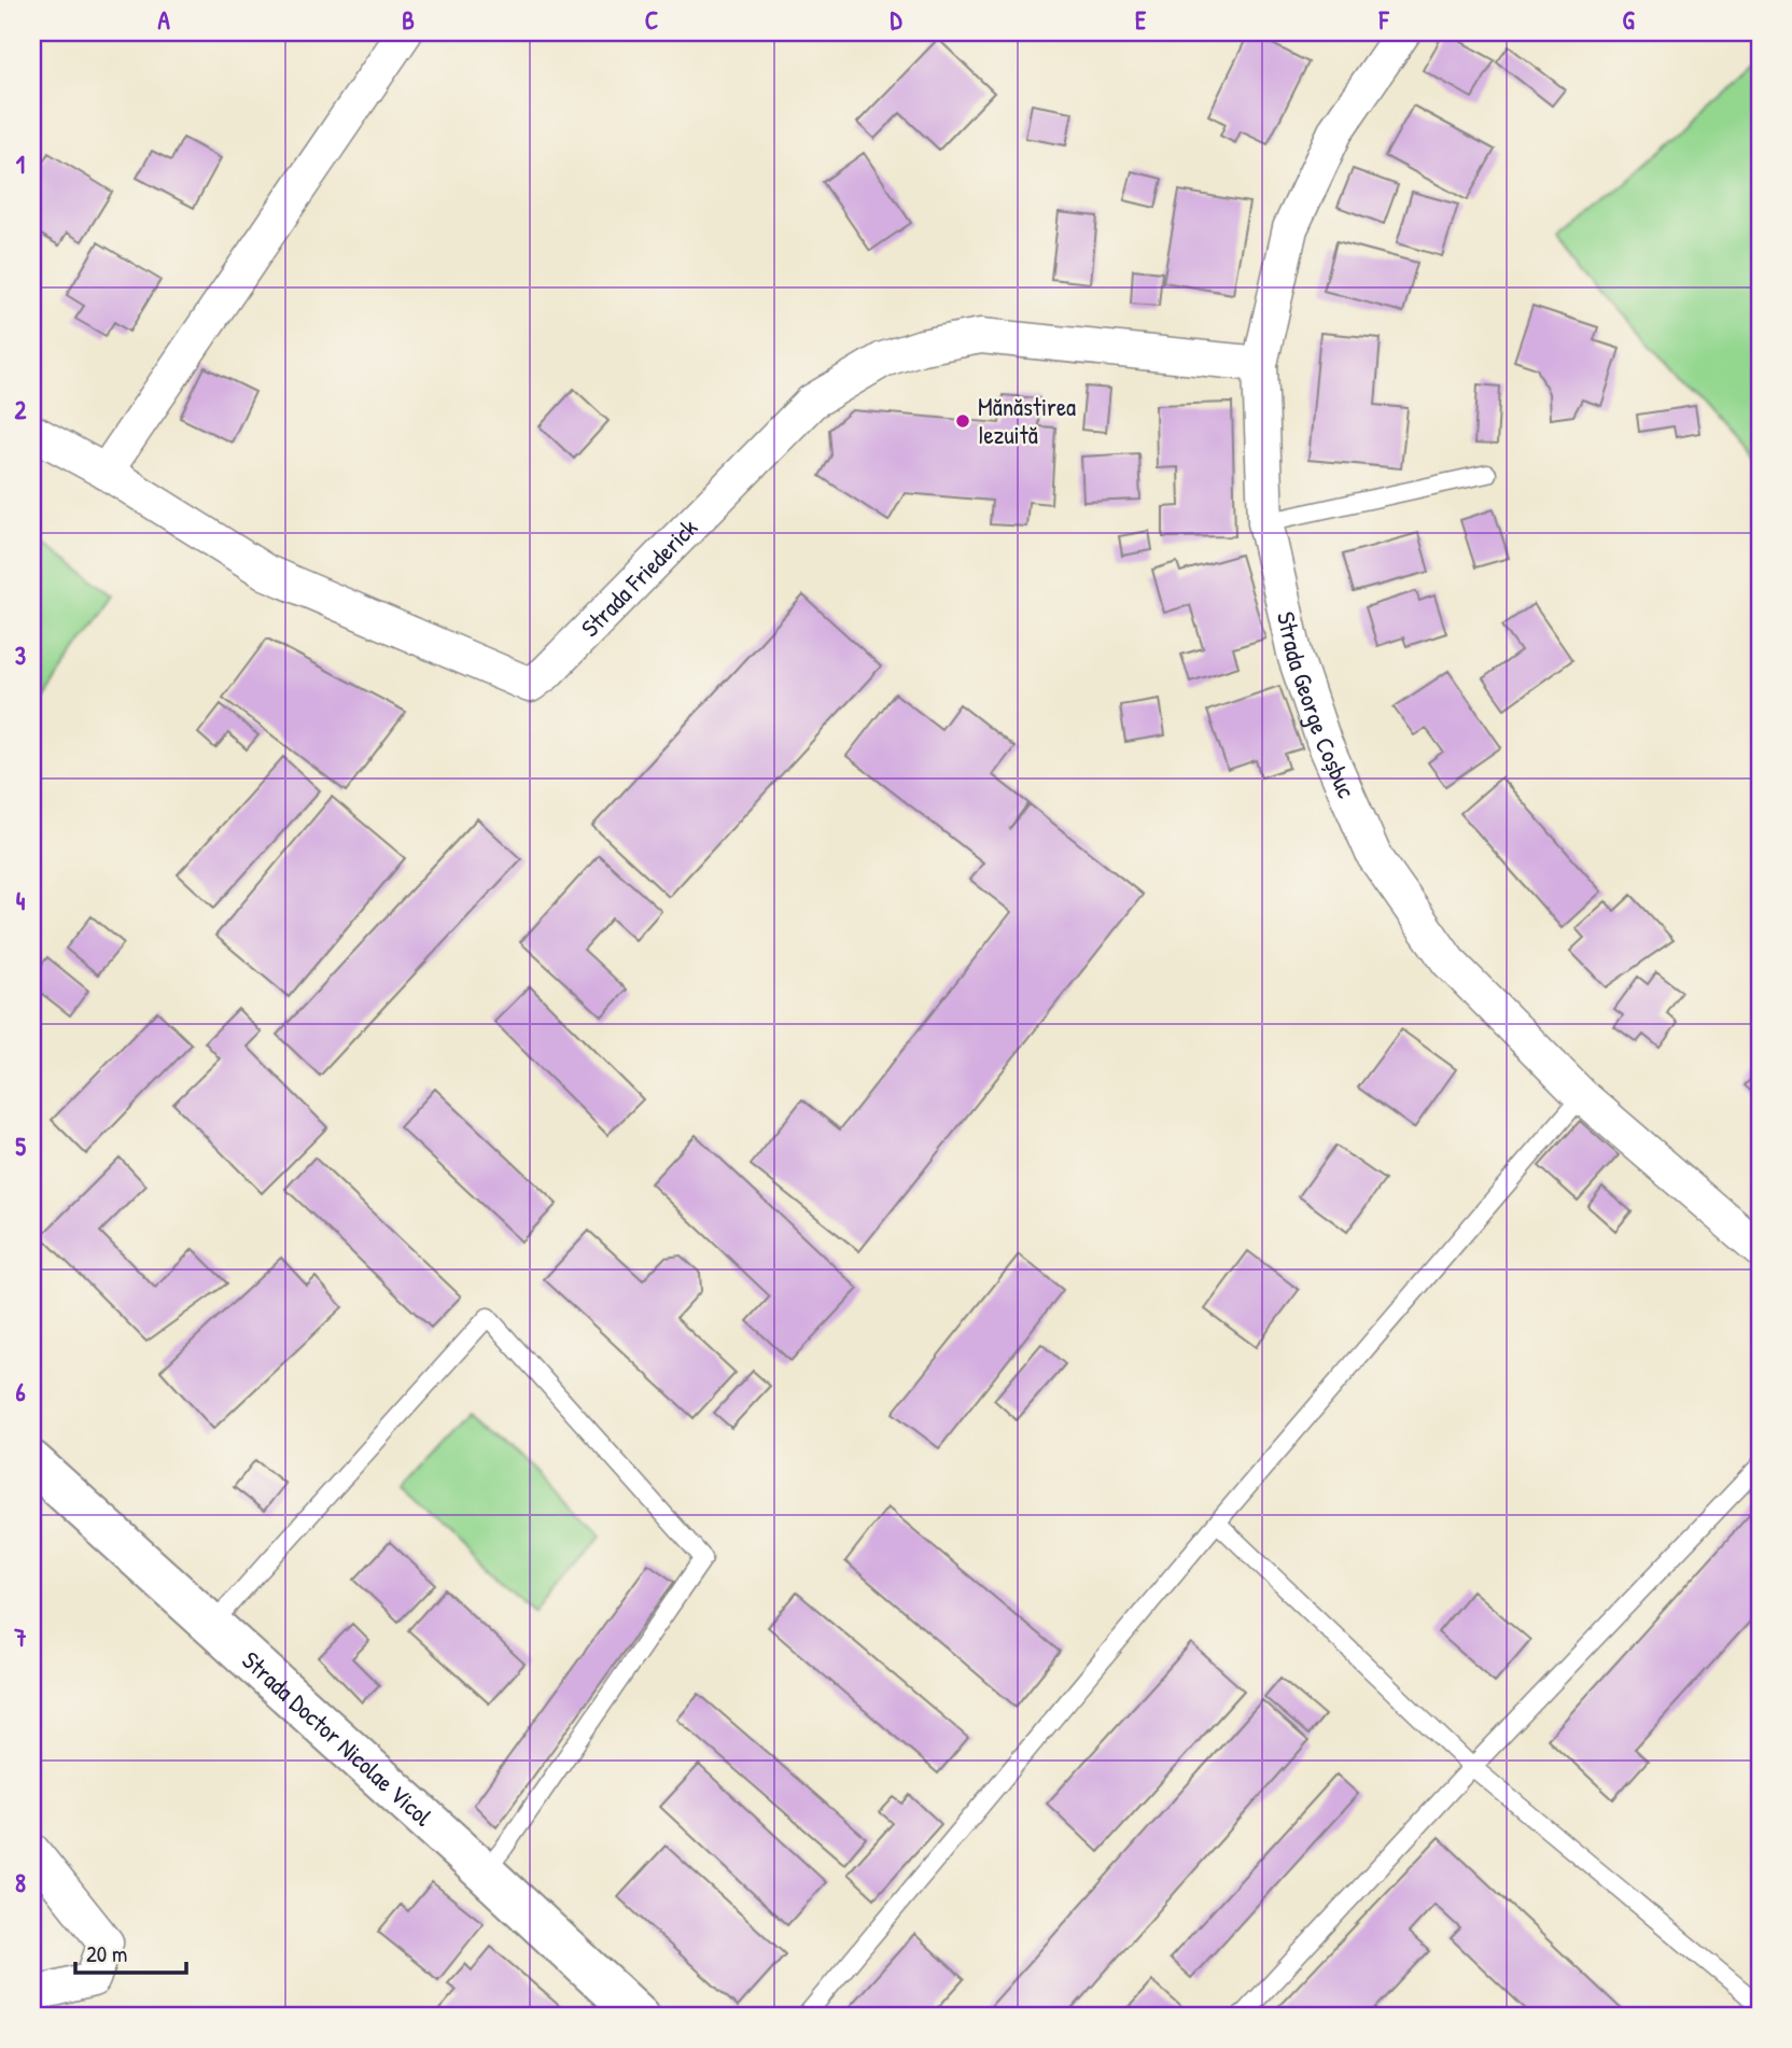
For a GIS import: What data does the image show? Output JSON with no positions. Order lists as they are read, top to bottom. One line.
{"streets":{"street":["Strada Friederick","Strada George Coșbuc","Strada Doctor Nicolae Vicol"]},"crossings":[["Strada Friederick","Strada George Coșbuc"]],"places":["Mănăstirea Iezuită"],"scale_bar":"20 m","grid":{"columns":["A","B","C","D","E","F","G"],"rows":["1","2","3","4","5","6","7","8"]}}
